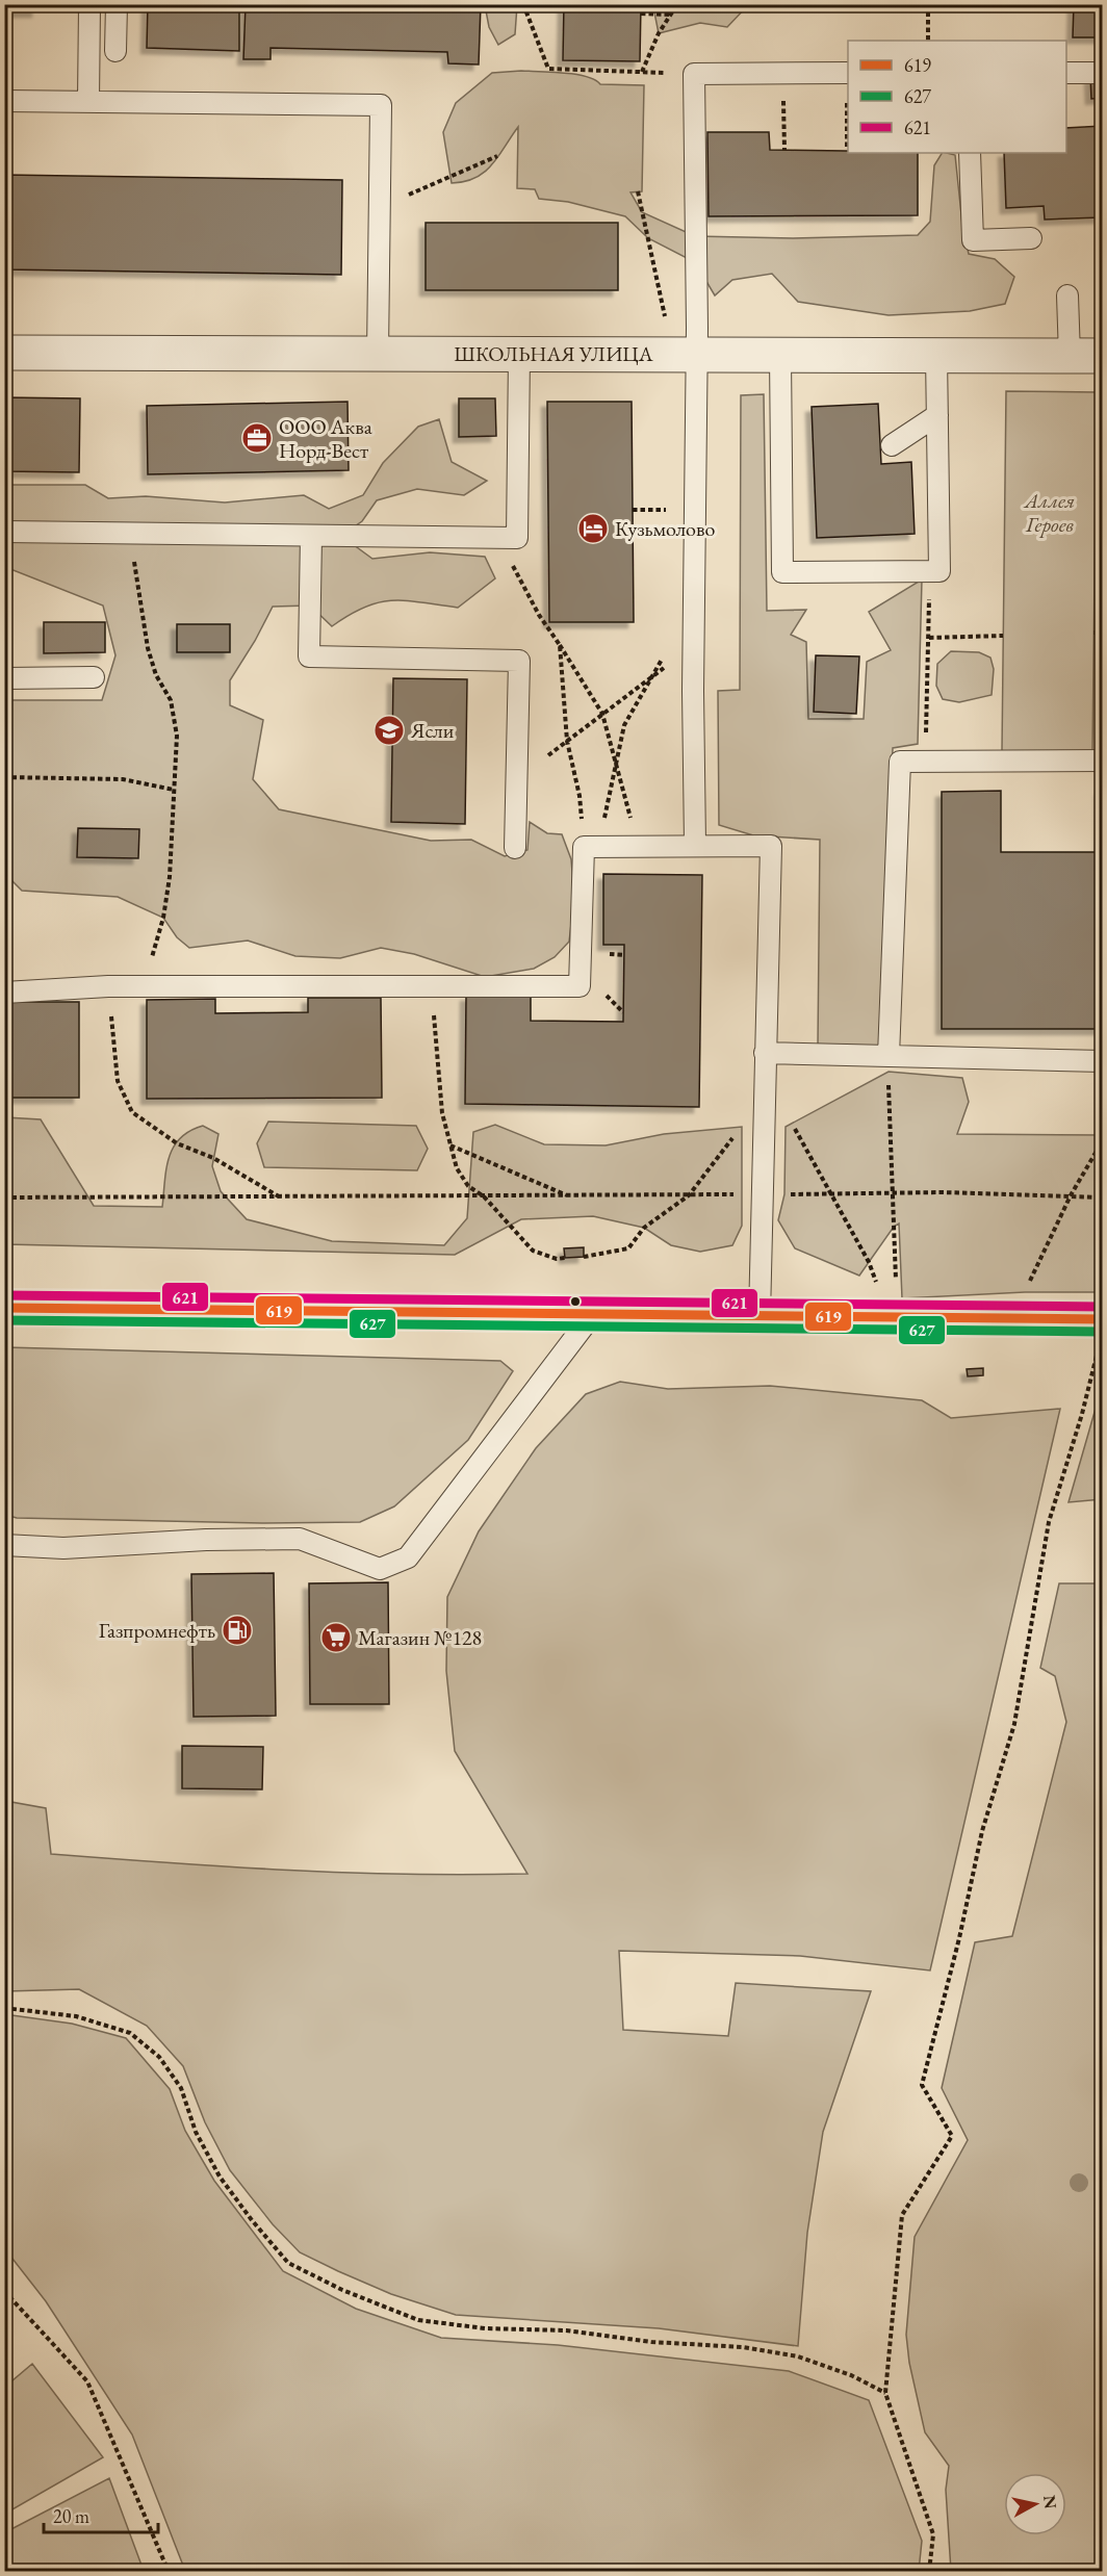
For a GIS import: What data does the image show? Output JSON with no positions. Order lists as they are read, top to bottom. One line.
{"streets":{"main road":["ШКОЛЬНАЯ УЛИЦА"]},"parks":["Аллея Героев"],"places":{"office":["ООО Аква Норд-Вест"],"hotel":["Кузьмолово"],"school or university":["Ясли"],"fuel station":["Газпромнефть"],"supermarket":["Магазин №128"]},"lines":["transit line 621","transit line 619","transit line 627"],"legend":["619","627","621"],"scale_bar":"20 m","north":"right"}
